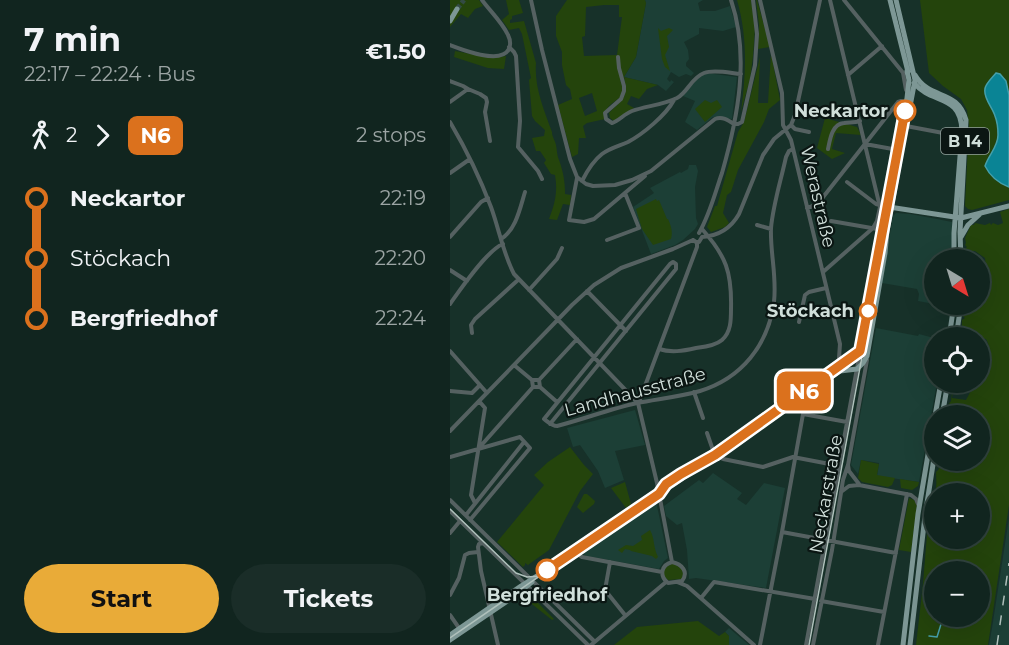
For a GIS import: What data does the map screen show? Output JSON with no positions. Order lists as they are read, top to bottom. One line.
{"streets":{"main road":["B 14","Neckarstraße"],"street":["Werastraße","Landhausstraße"]},"crossings":[["B 14","Neckarstraße"],["Werastraße","Landhausstraße"],["Werastraße","Neckarstraße"]],"places":["Neckartor","Stöckach","Bergfriedhof"],"lines":["bus line N6"],"north":"bottom right","page":{"heading":["7 min","22:17 – 22:24 · Bus","€1.50"],"on_map":"N6","legs":["2","N6","2 stops"],"list":[{"name":"Neckartor","value":"22:19"},{"name":"Stöckach","value":"22:20"},{"name":"Bergfriedhof","value":"22:24"}],"map_buttons":["+","−"],"buttons":["Start","Tickets"]}}
